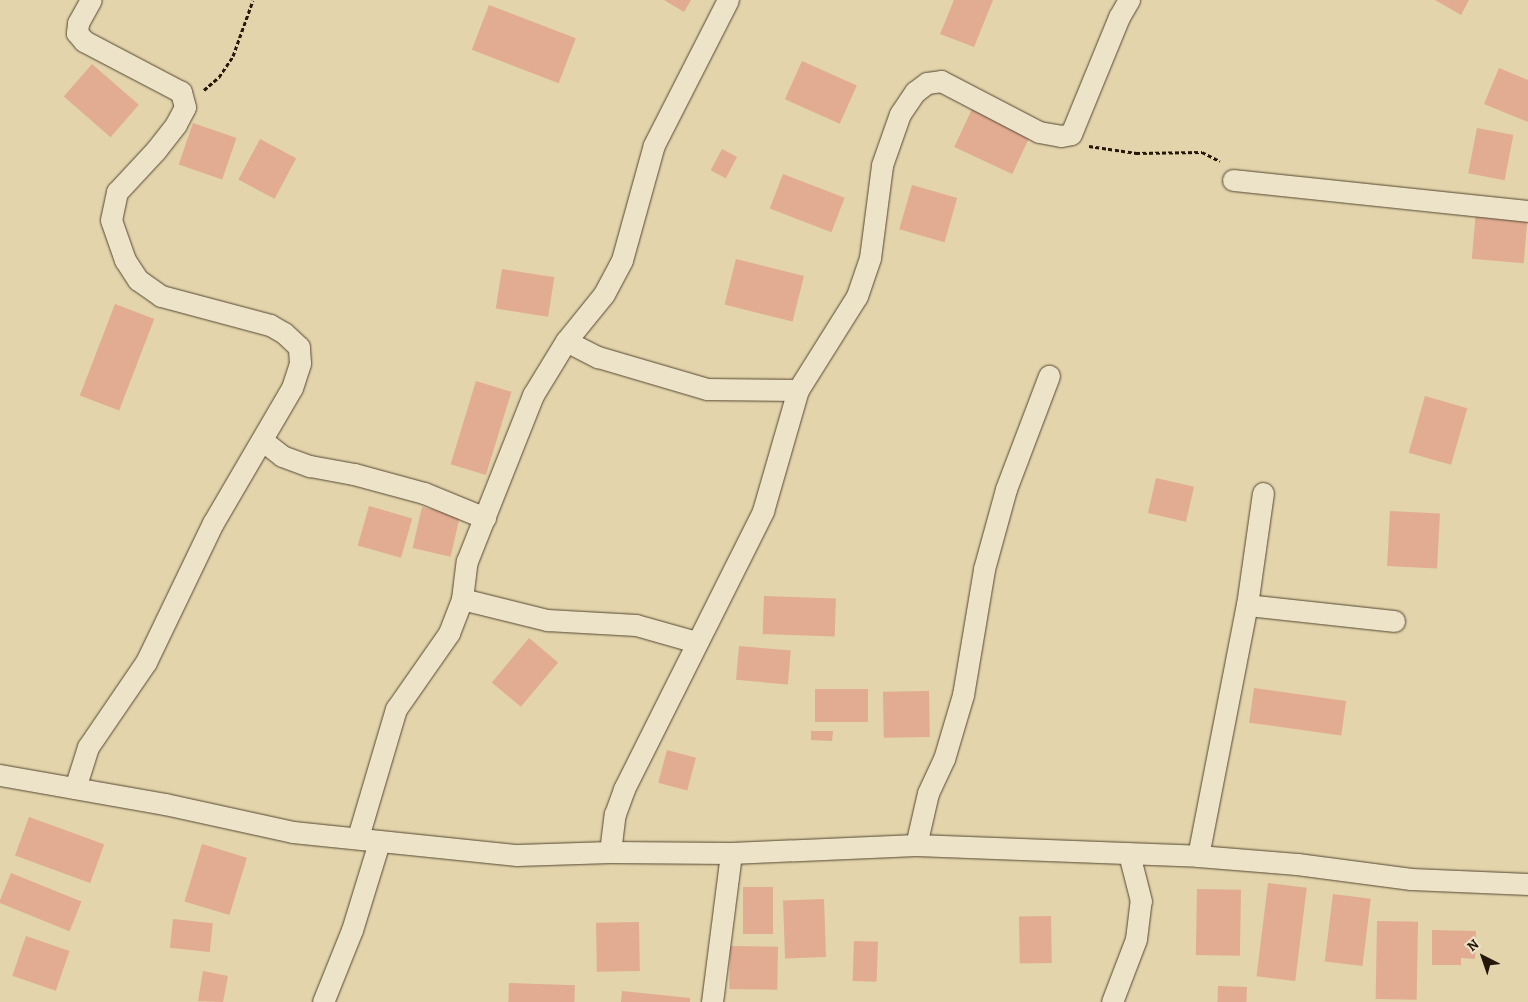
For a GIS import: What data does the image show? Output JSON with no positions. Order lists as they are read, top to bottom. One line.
{"north":"top left"}
